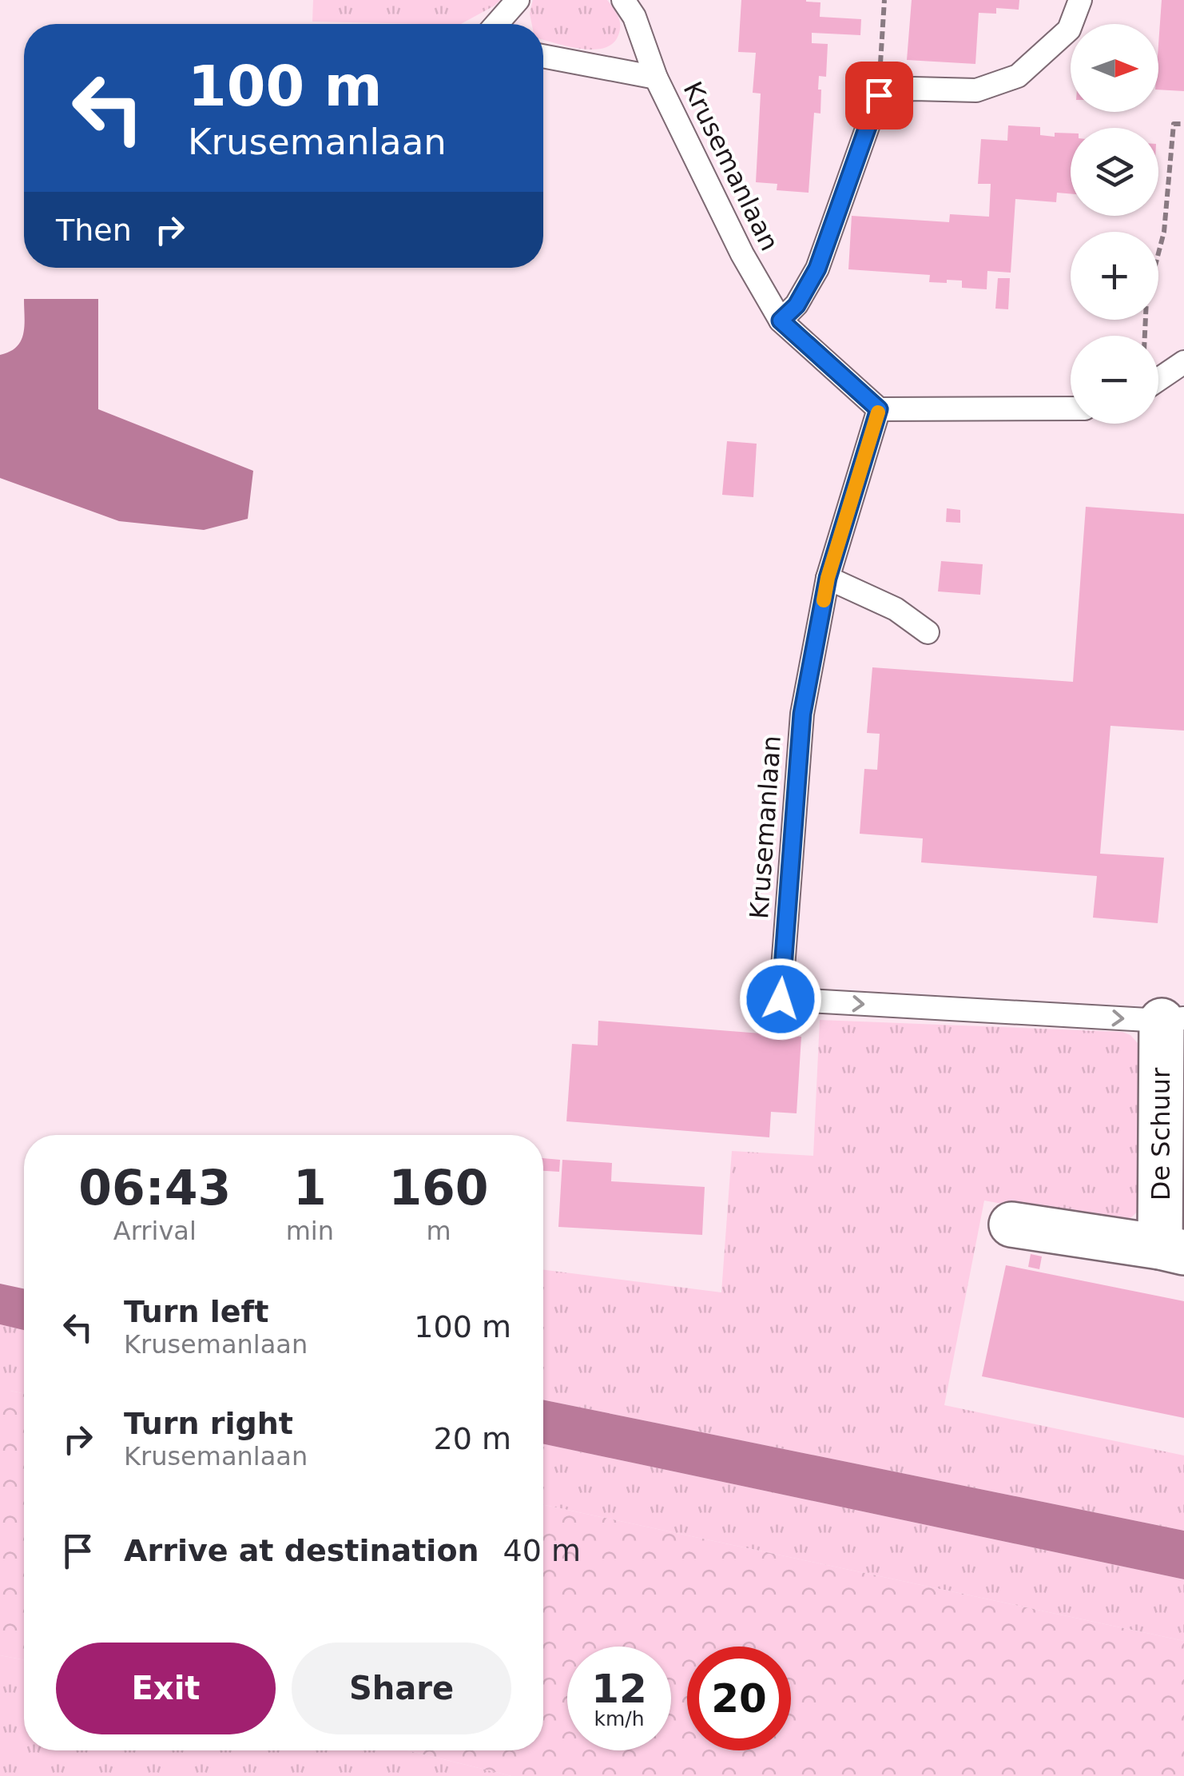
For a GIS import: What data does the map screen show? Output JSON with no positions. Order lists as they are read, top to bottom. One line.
{"streets":{"street":["De Schuur"],"lane":["Krusemanlaan"]},"crossings":[["Krusemanlaan","De Schuur"]],"north":"right","page":{"map_buttons":["+","−"],"turn":["100 m","Krusemanlaan"],"then":"Then","eta":["06:43","Arrival","1","min","160","m"],"list":[{"name":"Turn left","note":"Krusemanlaan","value":"100 m"},{"name":"Turn right","note":"Krusemanlaan","value":"20 m"},{"name":"Arrive at destination","value":"40 m"}],"buttons":["Exit","Share"],"speed":"12 km/h","limit":"20"}}
